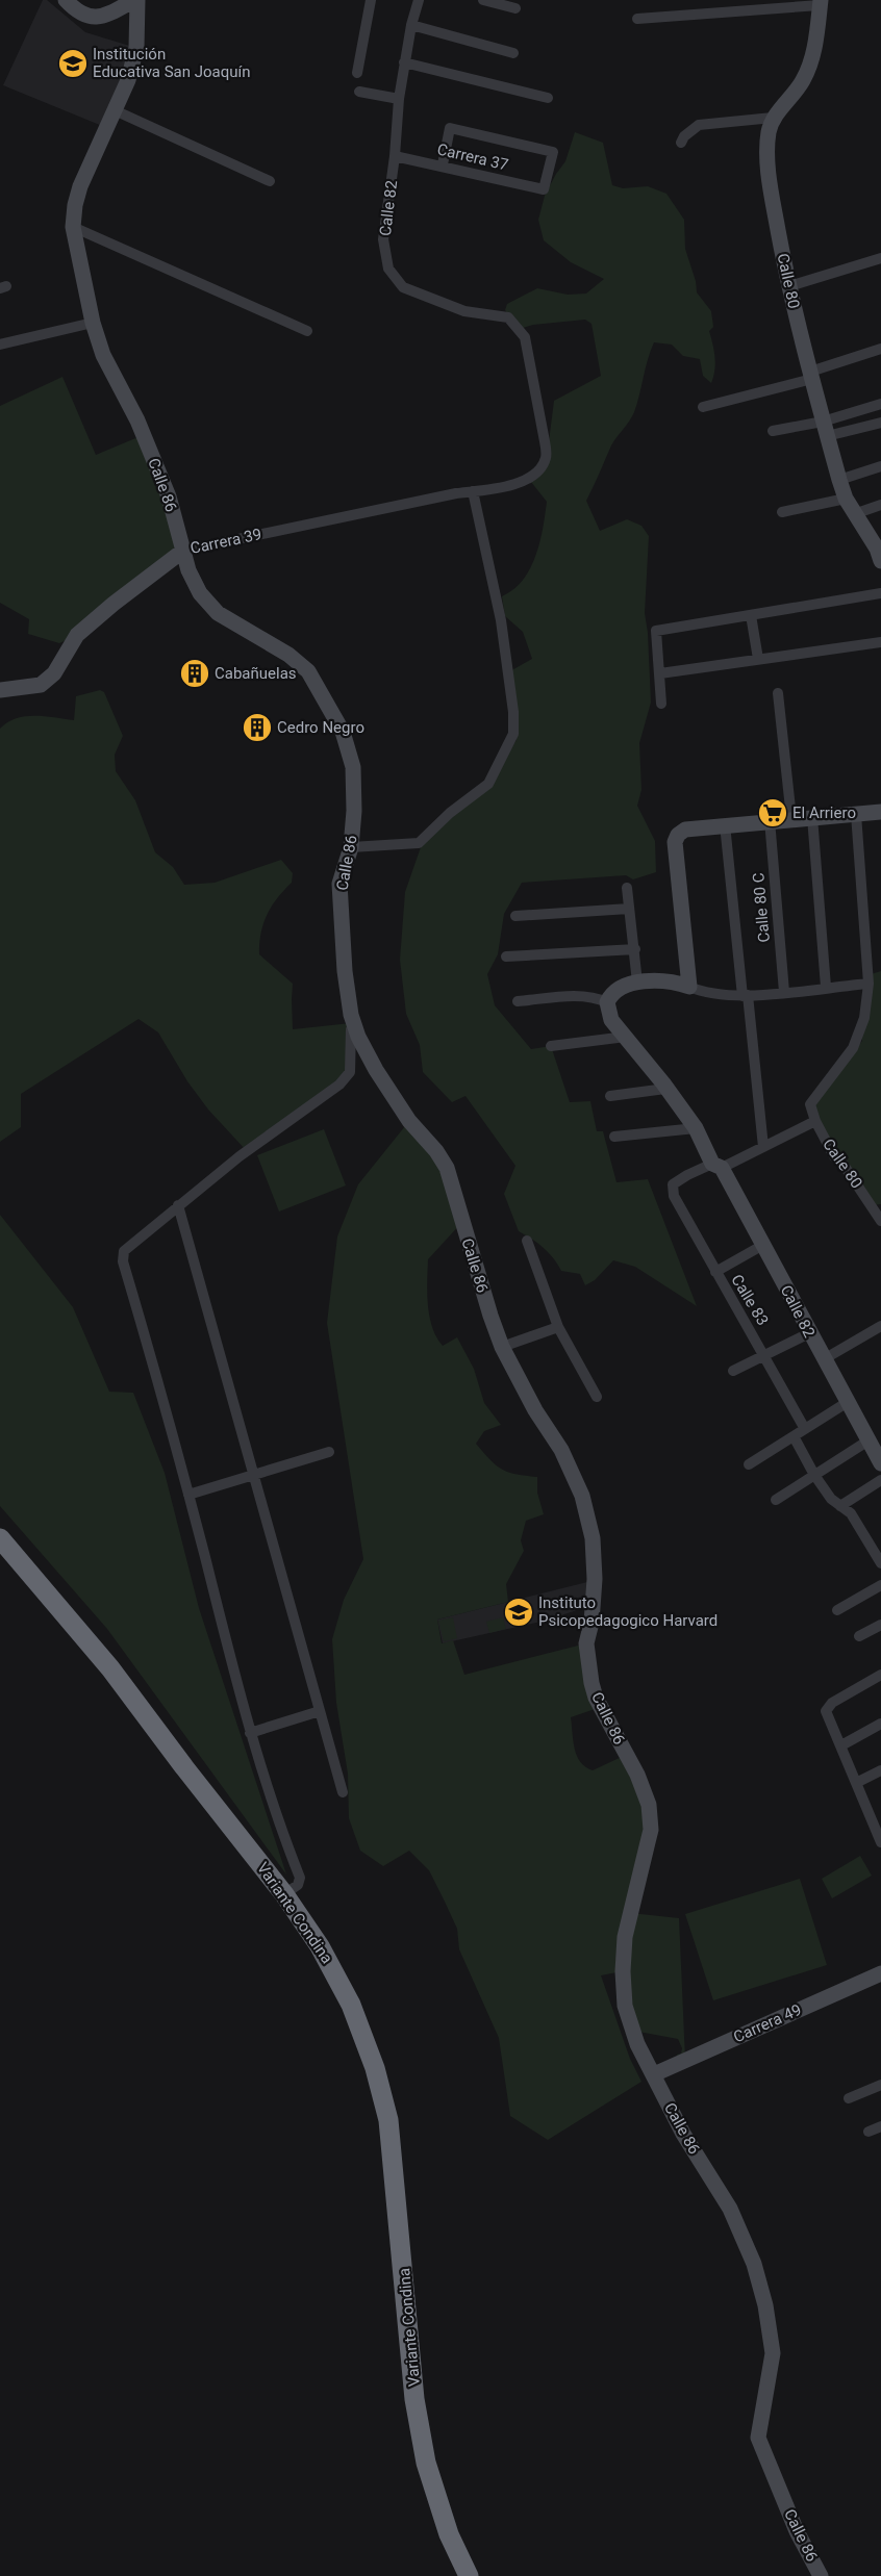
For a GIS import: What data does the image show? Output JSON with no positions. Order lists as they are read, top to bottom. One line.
{"streets":{"highway":["Variante Condina"],"main road":["Calle 82","Calle 80","Calle 86","Carrera 39","Carrera 49"],"street":["Carrera 37","Calle 80 C","Calle 83"]},"crossings":[["Carrera 37","Calle 82"],["Calle 82","Carrera 39"],["Calle 82","Calle 83"],["Calle 86","Carrera 39"],["Calle 86","Carrera 49"]],"places":{"school or university":["Institución Educativa San Joaquín","Instituto Psicopedagogico Harvard"],"building":["Cabañuelas","Cedro Negro"],"supermarket":["El Arriero"]}}
